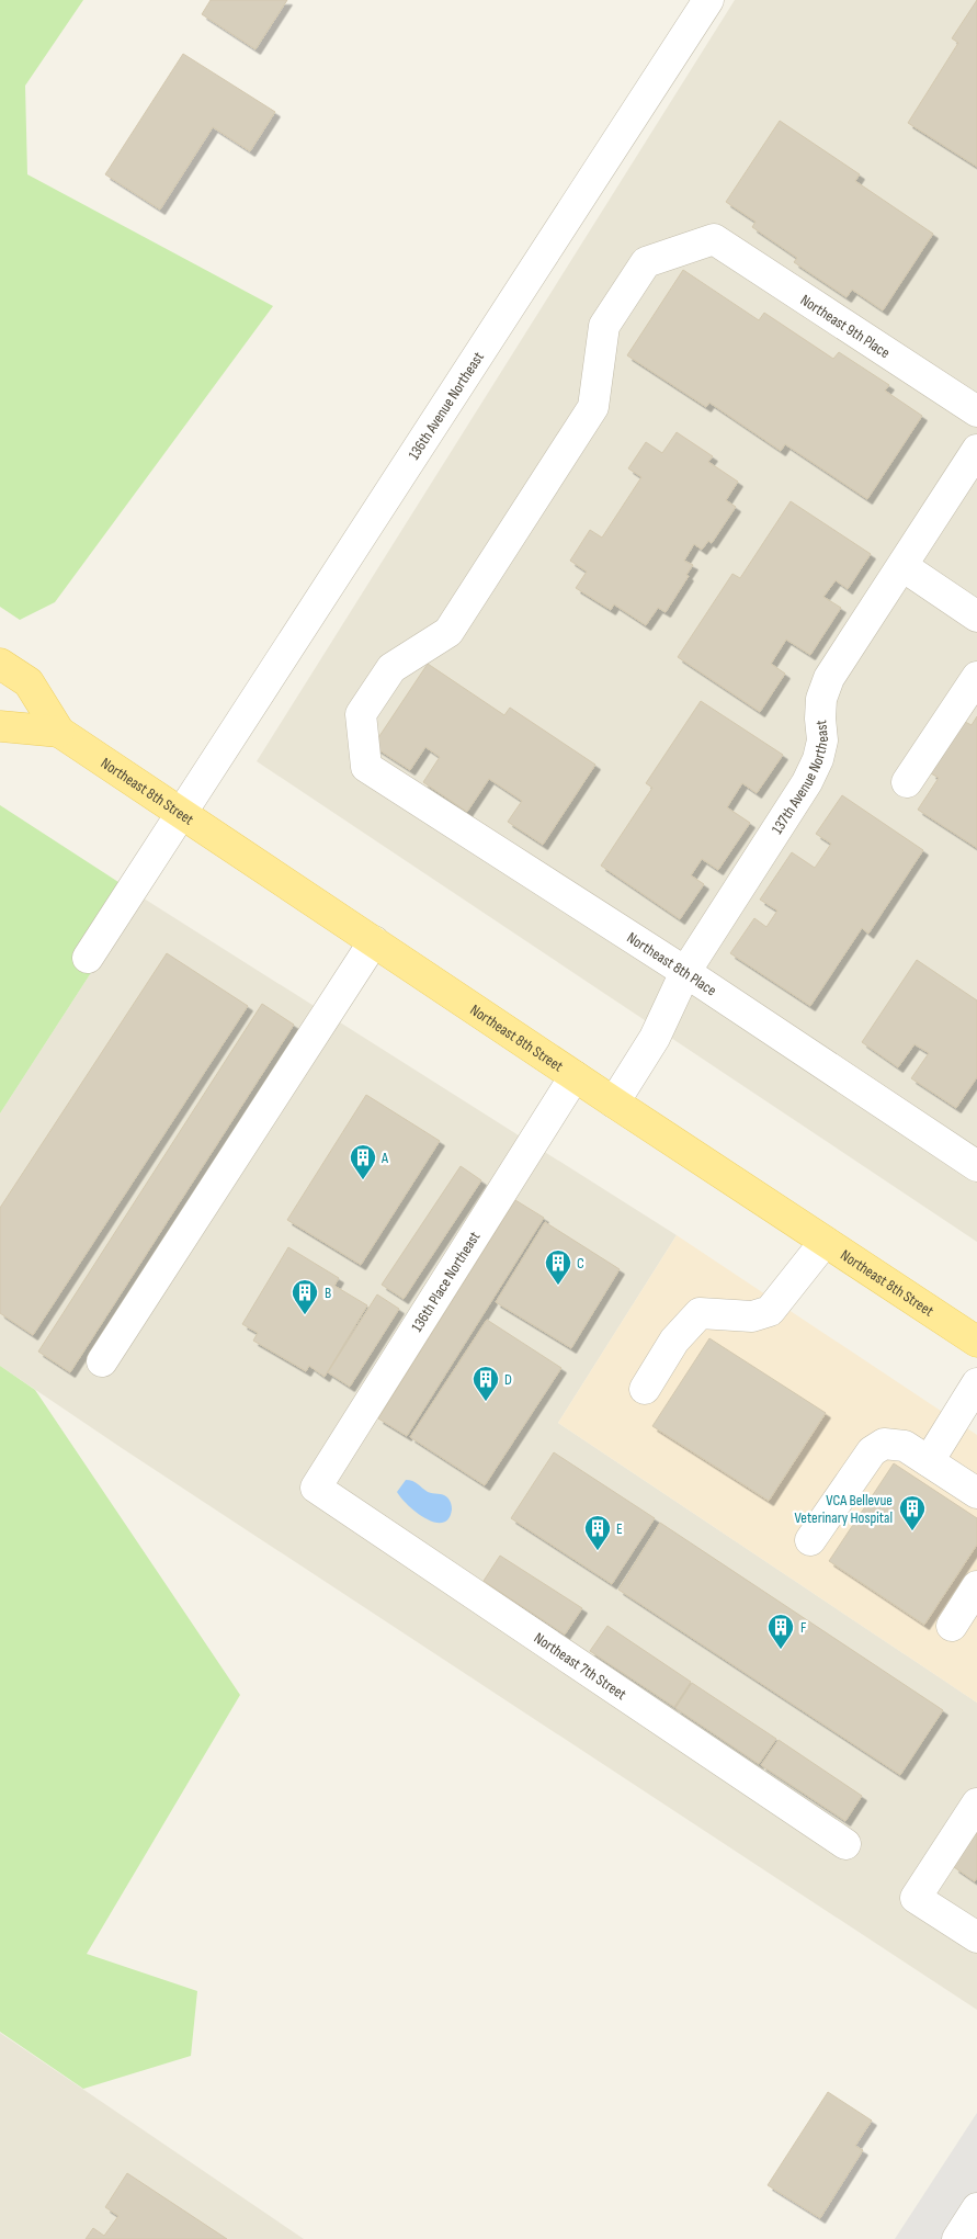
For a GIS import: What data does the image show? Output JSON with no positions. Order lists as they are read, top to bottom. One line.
{"streets":{"main road":["Northeast 8th Street"],"street":["Northeast 9th Place","136th Avenue Northeast","137th Avenue Northeast","Northeast 8th Place","136th Place Northeast","Northeast 7th Street"]},"crossings":[["Northeast 9th Place","Northeast 8th Place"],["136th Avenue Northeast","Northeast 8th Street"],["137th Avenue Northeast","Northeast 8th Street"],["137th Avenue Northeast","Northeast 8th Place"],["Northeast 8th Street","136th Place Northeast"],["136th Place Northeast","Northeast 7th Street"]],"places":{"building":["A","C","B","D","VCA Bellevue Veterinary Hospital","E","F"]}}
